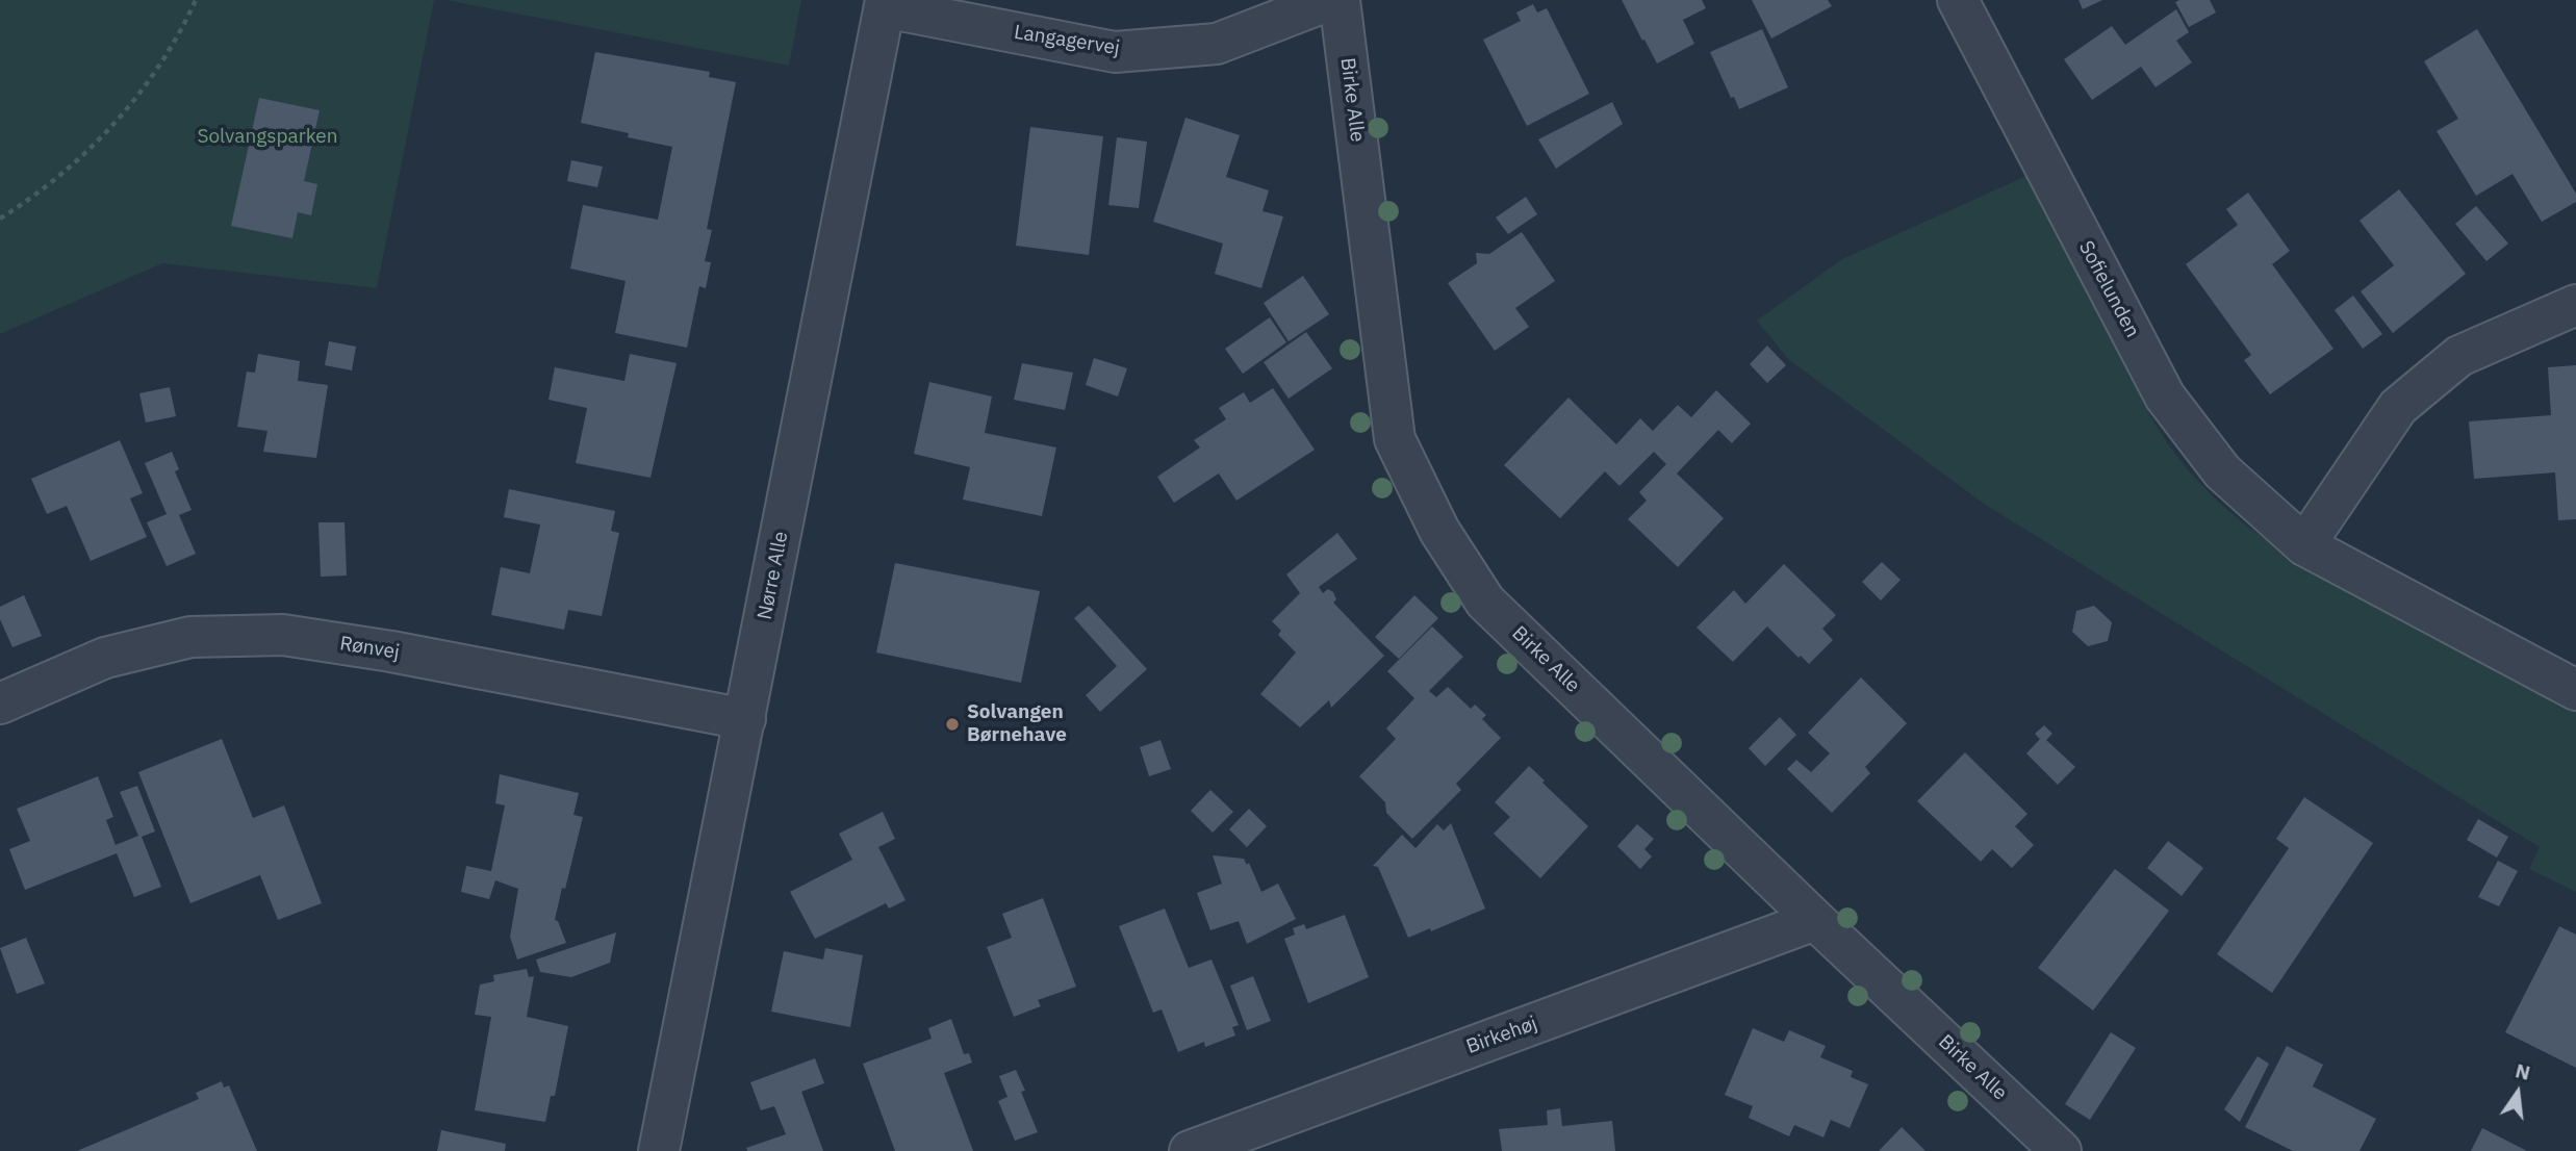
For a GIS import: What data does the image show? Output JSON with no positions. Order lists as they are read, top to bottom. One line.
{"streets":{"street":["Langagervej","Birke Alle","Sofielunden","Nørre Alle","Rønvej","Birkehøj"]},"crossings":[["Langagervej","Nørre Alle"],["Birke Alle","Birkehøj"],["Nørre Alle","Rønvej"]],"parks":["Solvangsparken"],"places":["Solvangen Børnehave"],"north":"top"}
